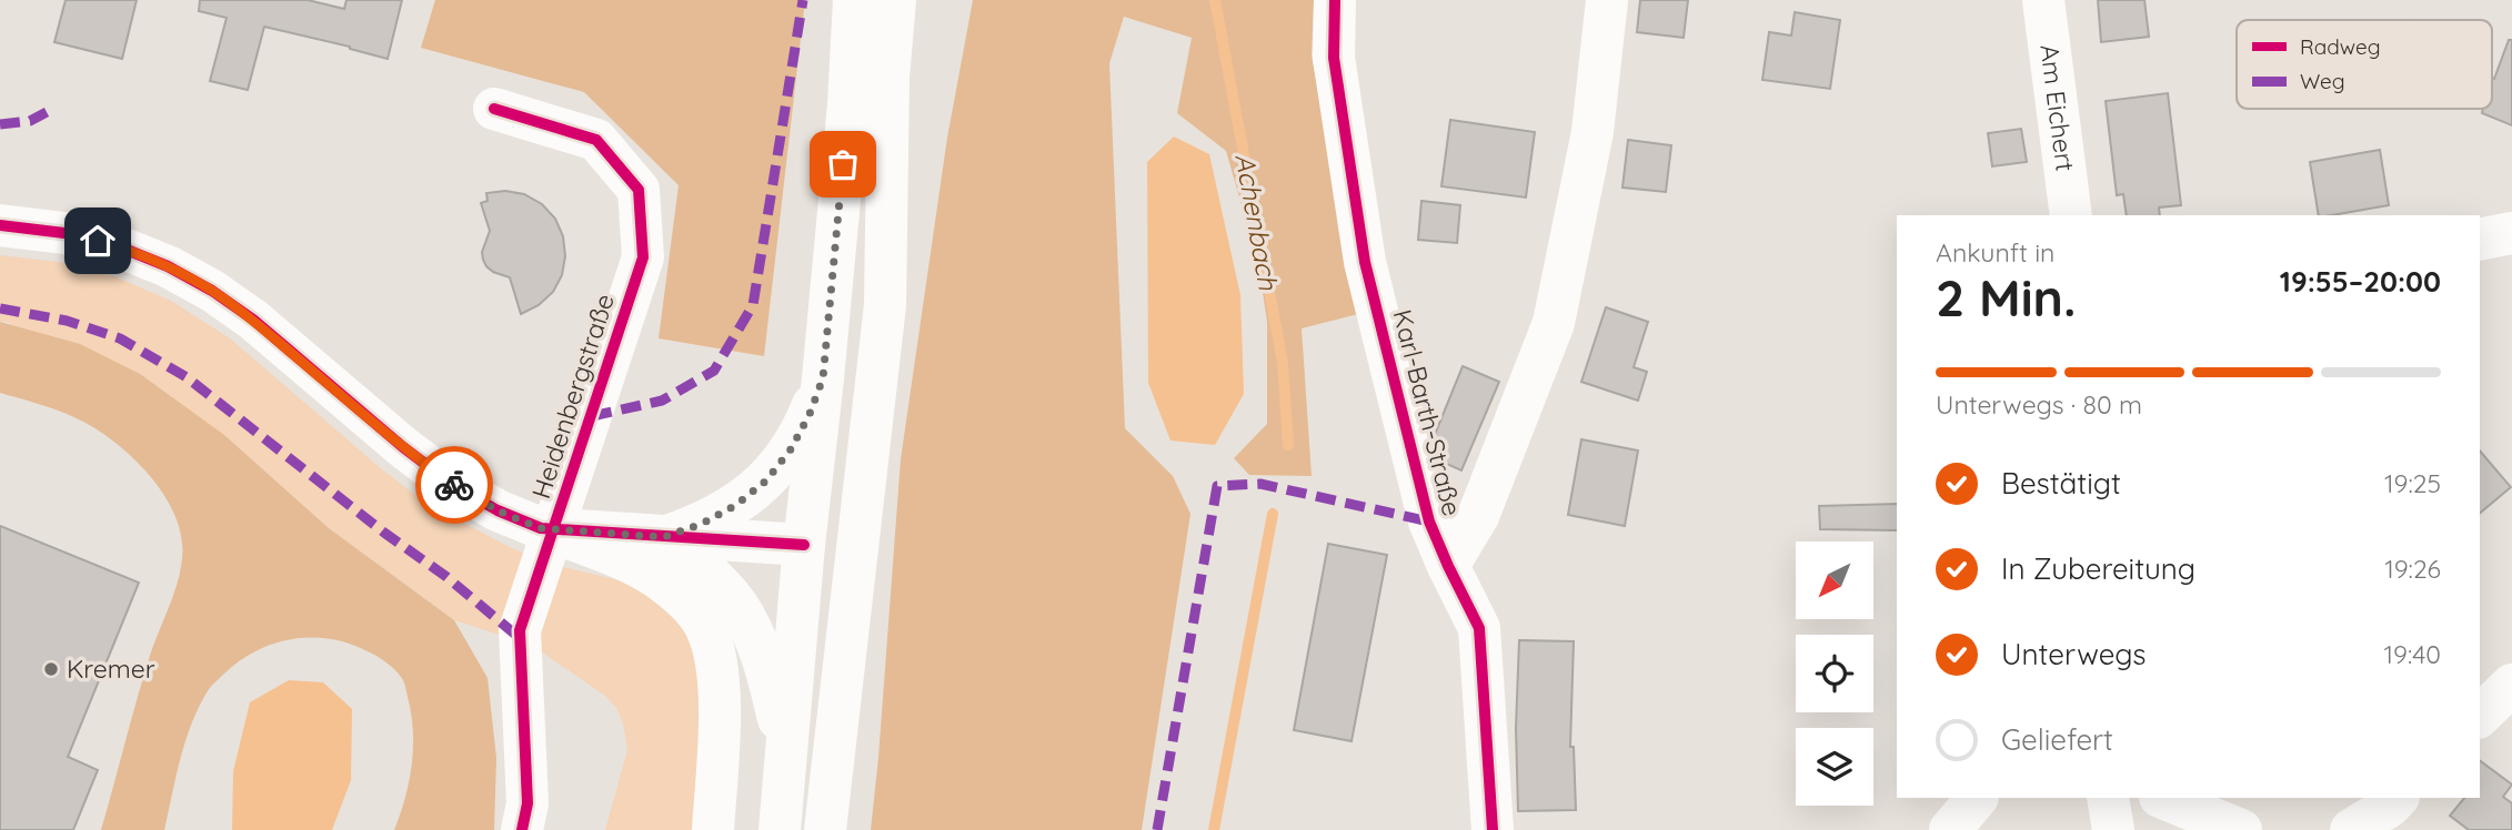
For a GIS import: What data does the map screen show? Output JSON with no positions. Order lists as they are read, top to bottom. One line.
{"streets":{"street":["Am Eichert","Heidenbergstraße","Karl-Barth-Straße"]},"water":["Achenbach"],"places":["Kremer"],"legend":["Radweg","Weg"],"north":"bottom left","page":{"heading":["2 Min.","Ankunft in","19:55–20:00"],"bar":"Unterwegs · 80 m","list":[["Bestätigt","19:25"],["In Zubereitung","19:26"],["Unterwegs","19:40"],"Geliefert"]}}
